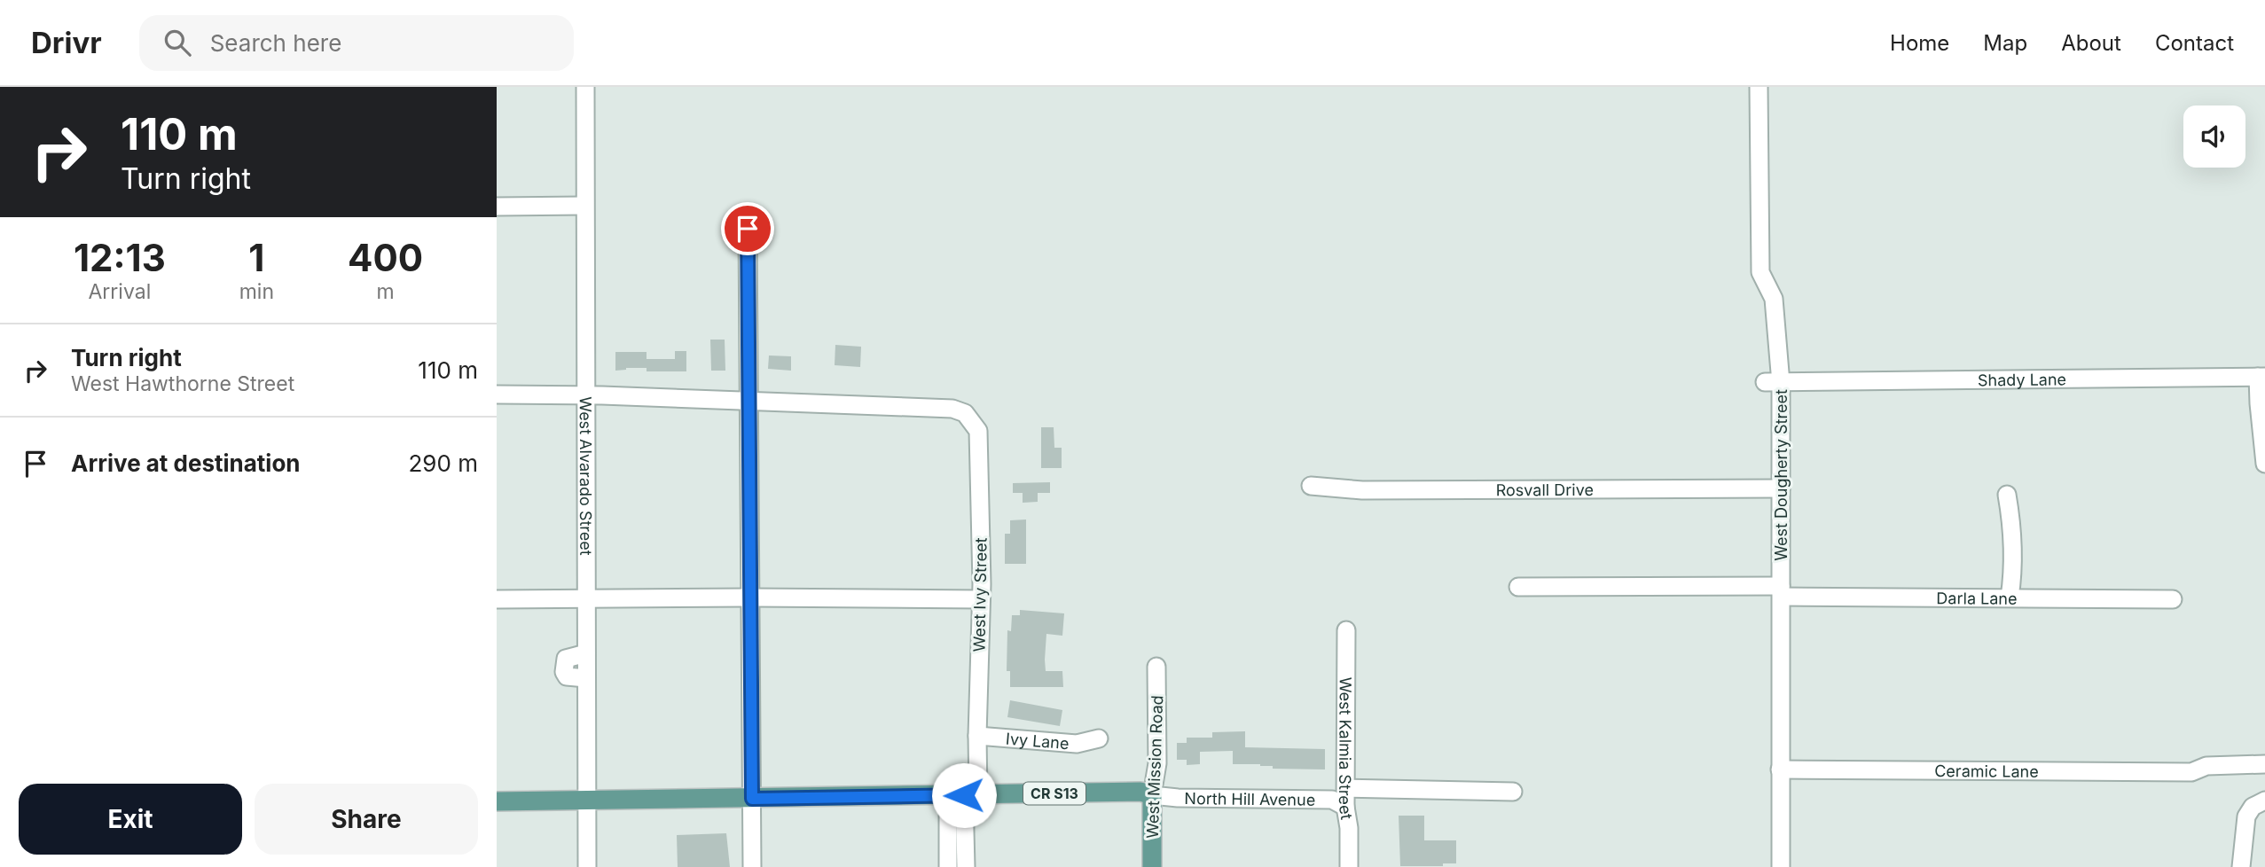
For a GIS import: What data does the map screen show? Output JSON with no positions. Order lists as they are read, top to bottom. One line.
{"streets":{"main road":["West Mission Road","CR S13"],"street":["Shady Lane","West Dougherty Street","West Alvarado Street","Rosvall Drive","West Ivy Street","Darla Lane","Ivy Lane","West Kalmia Street","Ceramic Lane","North Hill Avenue"]},"crossings":[["Shady Lane","West Dougherty Street"],["West Dougherty Street","Rosvall Drive"],["West Dougherty Street","Darla Lane"],["West Dougherty Street","Ceramic Lane"],["West Alvarado Street","CR S13"],["West Ivy Street","Ivy Lane"],["West Ivy Street","CR S13"],["West Kalmia Street","North Hill Avenue"],["West Mission Road","CR S13"],["West Mission Road","North Hill Avenue"],["CR S13","North Hill Avenue"]],"page":{"header":"Drivr","search":"Search here","nav":["Home","Map","About","Contact"],"turn":["110 m","Turn right"],"eta":["12:13","Arrival","1","min","400","m"],"list":[{"name":"Turn right","note":"West Hawthorne Street","value":"110 m"},{"name":"Arrive at destination","value":"290 m"}],"buttons":["Exit","Share"]}}
